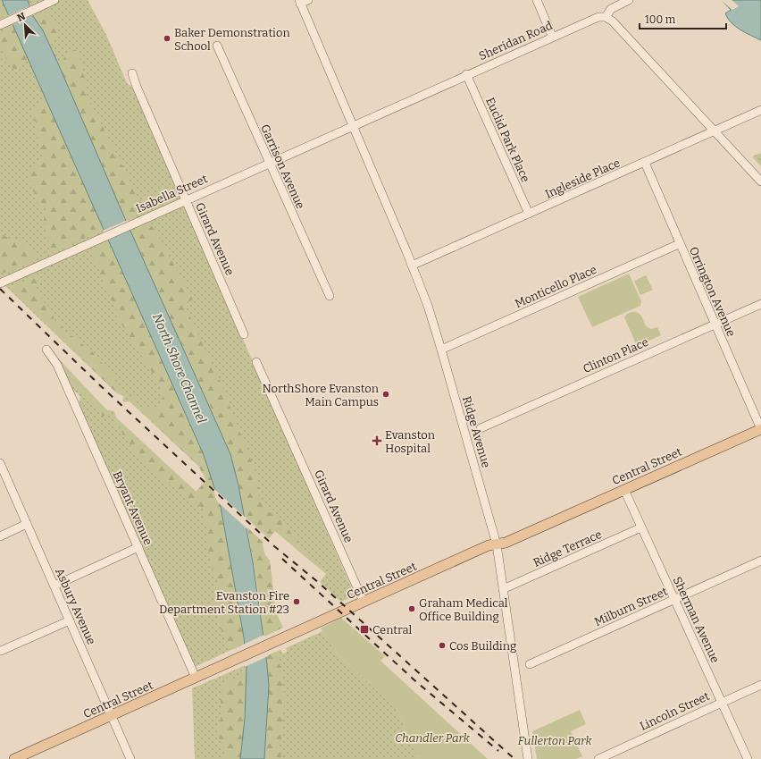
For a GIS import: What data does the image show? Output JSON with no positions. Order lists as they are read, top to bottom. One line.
{"streets":{"main road":["Central Street"],"street":["Sheridan Road","Euclid Park Place","Garrison Avenue","Ingleside Place","Isabella Street","Girard Avenue","Monticello Place","Orrington Avenue","Clinton Place","Ridge Avenue","Bryant Avenue","Ridge Terrace","Asbury Avenue","Milburn Street","Sherman Avenue","Lincoln Street"]},"crossings":[["Sheridan Road","Euclid Park Place"],["Sheridan Road","Isabella Street"],["Sheridan Road","Ridge Avenue"],["Euclid Park Place","Ingleside Place"],["Garrison Avenue","Isabella Street"],["Ingleside Place","Orrington Avenue"],["Ingleside Place","Ridge Avenue"],["Isabella Street","Girard Avenue"],["Isabella Street","Ridge Avenue"],["Girard Avenue","Central Street"],["Monticello Place","Orrington Avenue"],["Monticello Place","Ridge Avenue"],["Orrington Avenue","Clinton Place"],["Orrington Avenue","Central Street"],["Ridge Avenue","Central Street"],["Ridge Avenue","Ridge Terrace"],["Central Street","Bryant Avenue"],["Central Street","Asbury Avenue"],["Central Street","Sherman Avenue"],["Ridge Terrace","Sherman Avenue"],["Milburn Street","Sherman Avenue"],["Sherman Avenue","Lincoln Street"]],"water":["North Shore Channel"],"parks":["Chandler Park","Fullerton Park"],"places":{"other":["Baker Demonstration School","NorthShore Evanston Main Campus","Evanston Fire Department Station #23","Graham Medical Office Building","Cos Building"],"health":["Evanston Hospital"],"transit":["Central"]},"scale_bar":"100 m","north":"top left"}
